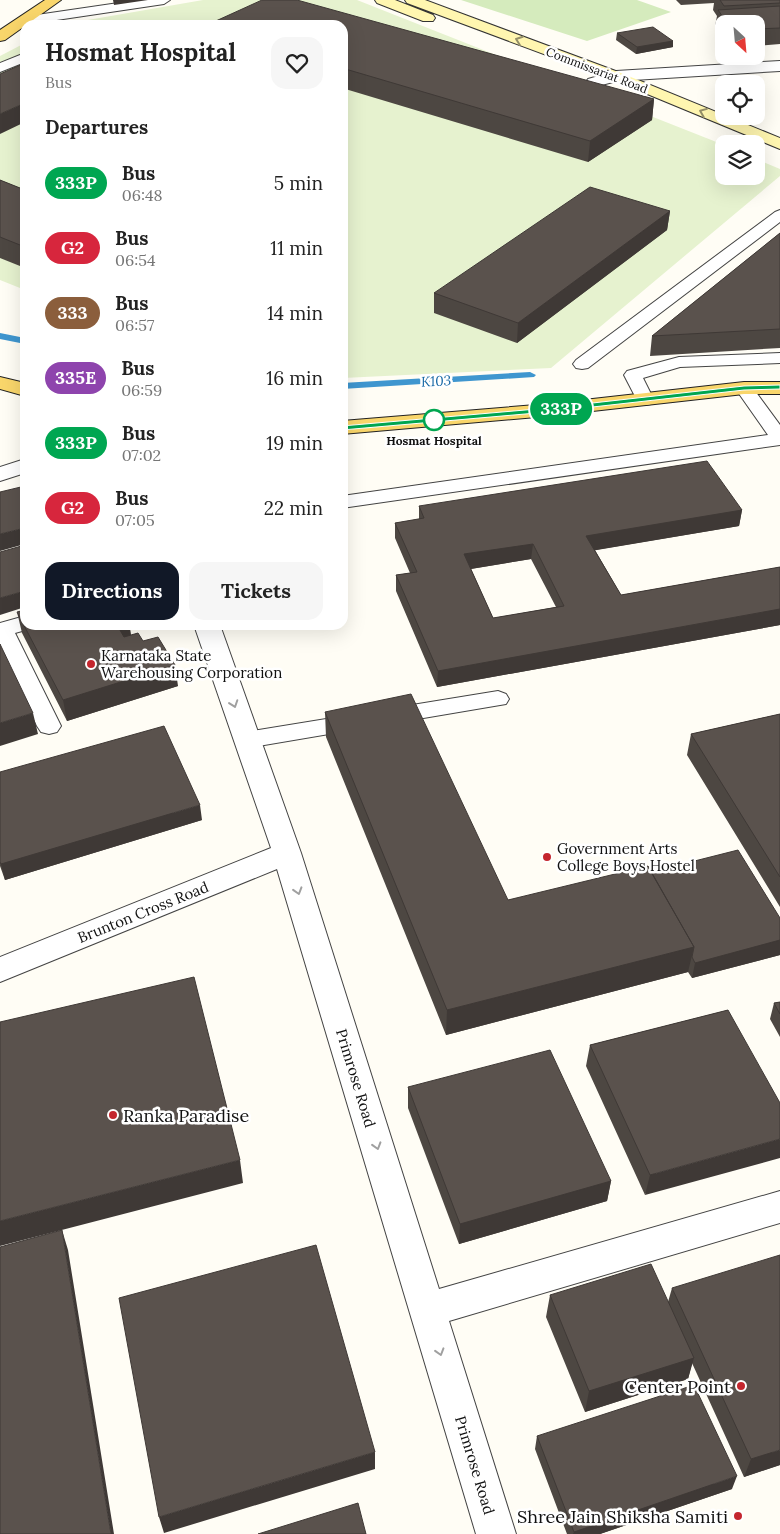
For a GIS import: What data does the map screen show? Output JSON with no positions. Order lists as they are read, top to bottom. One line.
{"streets":{"main road":["Commissariat Road"],"street":["Brunton Cross Road","Primrose Road"]},"crossings":[["Brunton Cross Road","Primrose Road"]],"one_way":["Primrose Road"],"water":["K103"],"places":["Hosmat Hospital","Karnataka State Warehousing Corporation","Government Arts College Boys Hostel","Ranka Paradise","Center Point","Shree Jain Shiksha Samiti"],"lines":["bus line 333P"],"north":"bottom right","page":{"on_map":"333P","heading":[["Hosmat Hospital","Bus"],"Departures"],"list":[{"mark":"333P","name":"Bus","note":"06:48","value":"5 min"},{"mark":"G2","name":"Bus","note":"06:54","value":"11 min"},{"mark":"333","name":"Bus","note":"06:57","value":"14 min"},{"mark":"335E","name":"Bus","note":"06:59","value":"16 min"},{"mark":"333P","name":"Bus","note":"07:02","value":"19 min"},{"mark":"G2","name":"Bus","note":"07:05","value":"22 min"}],"buttons":["Directions","Tickets"]}}
